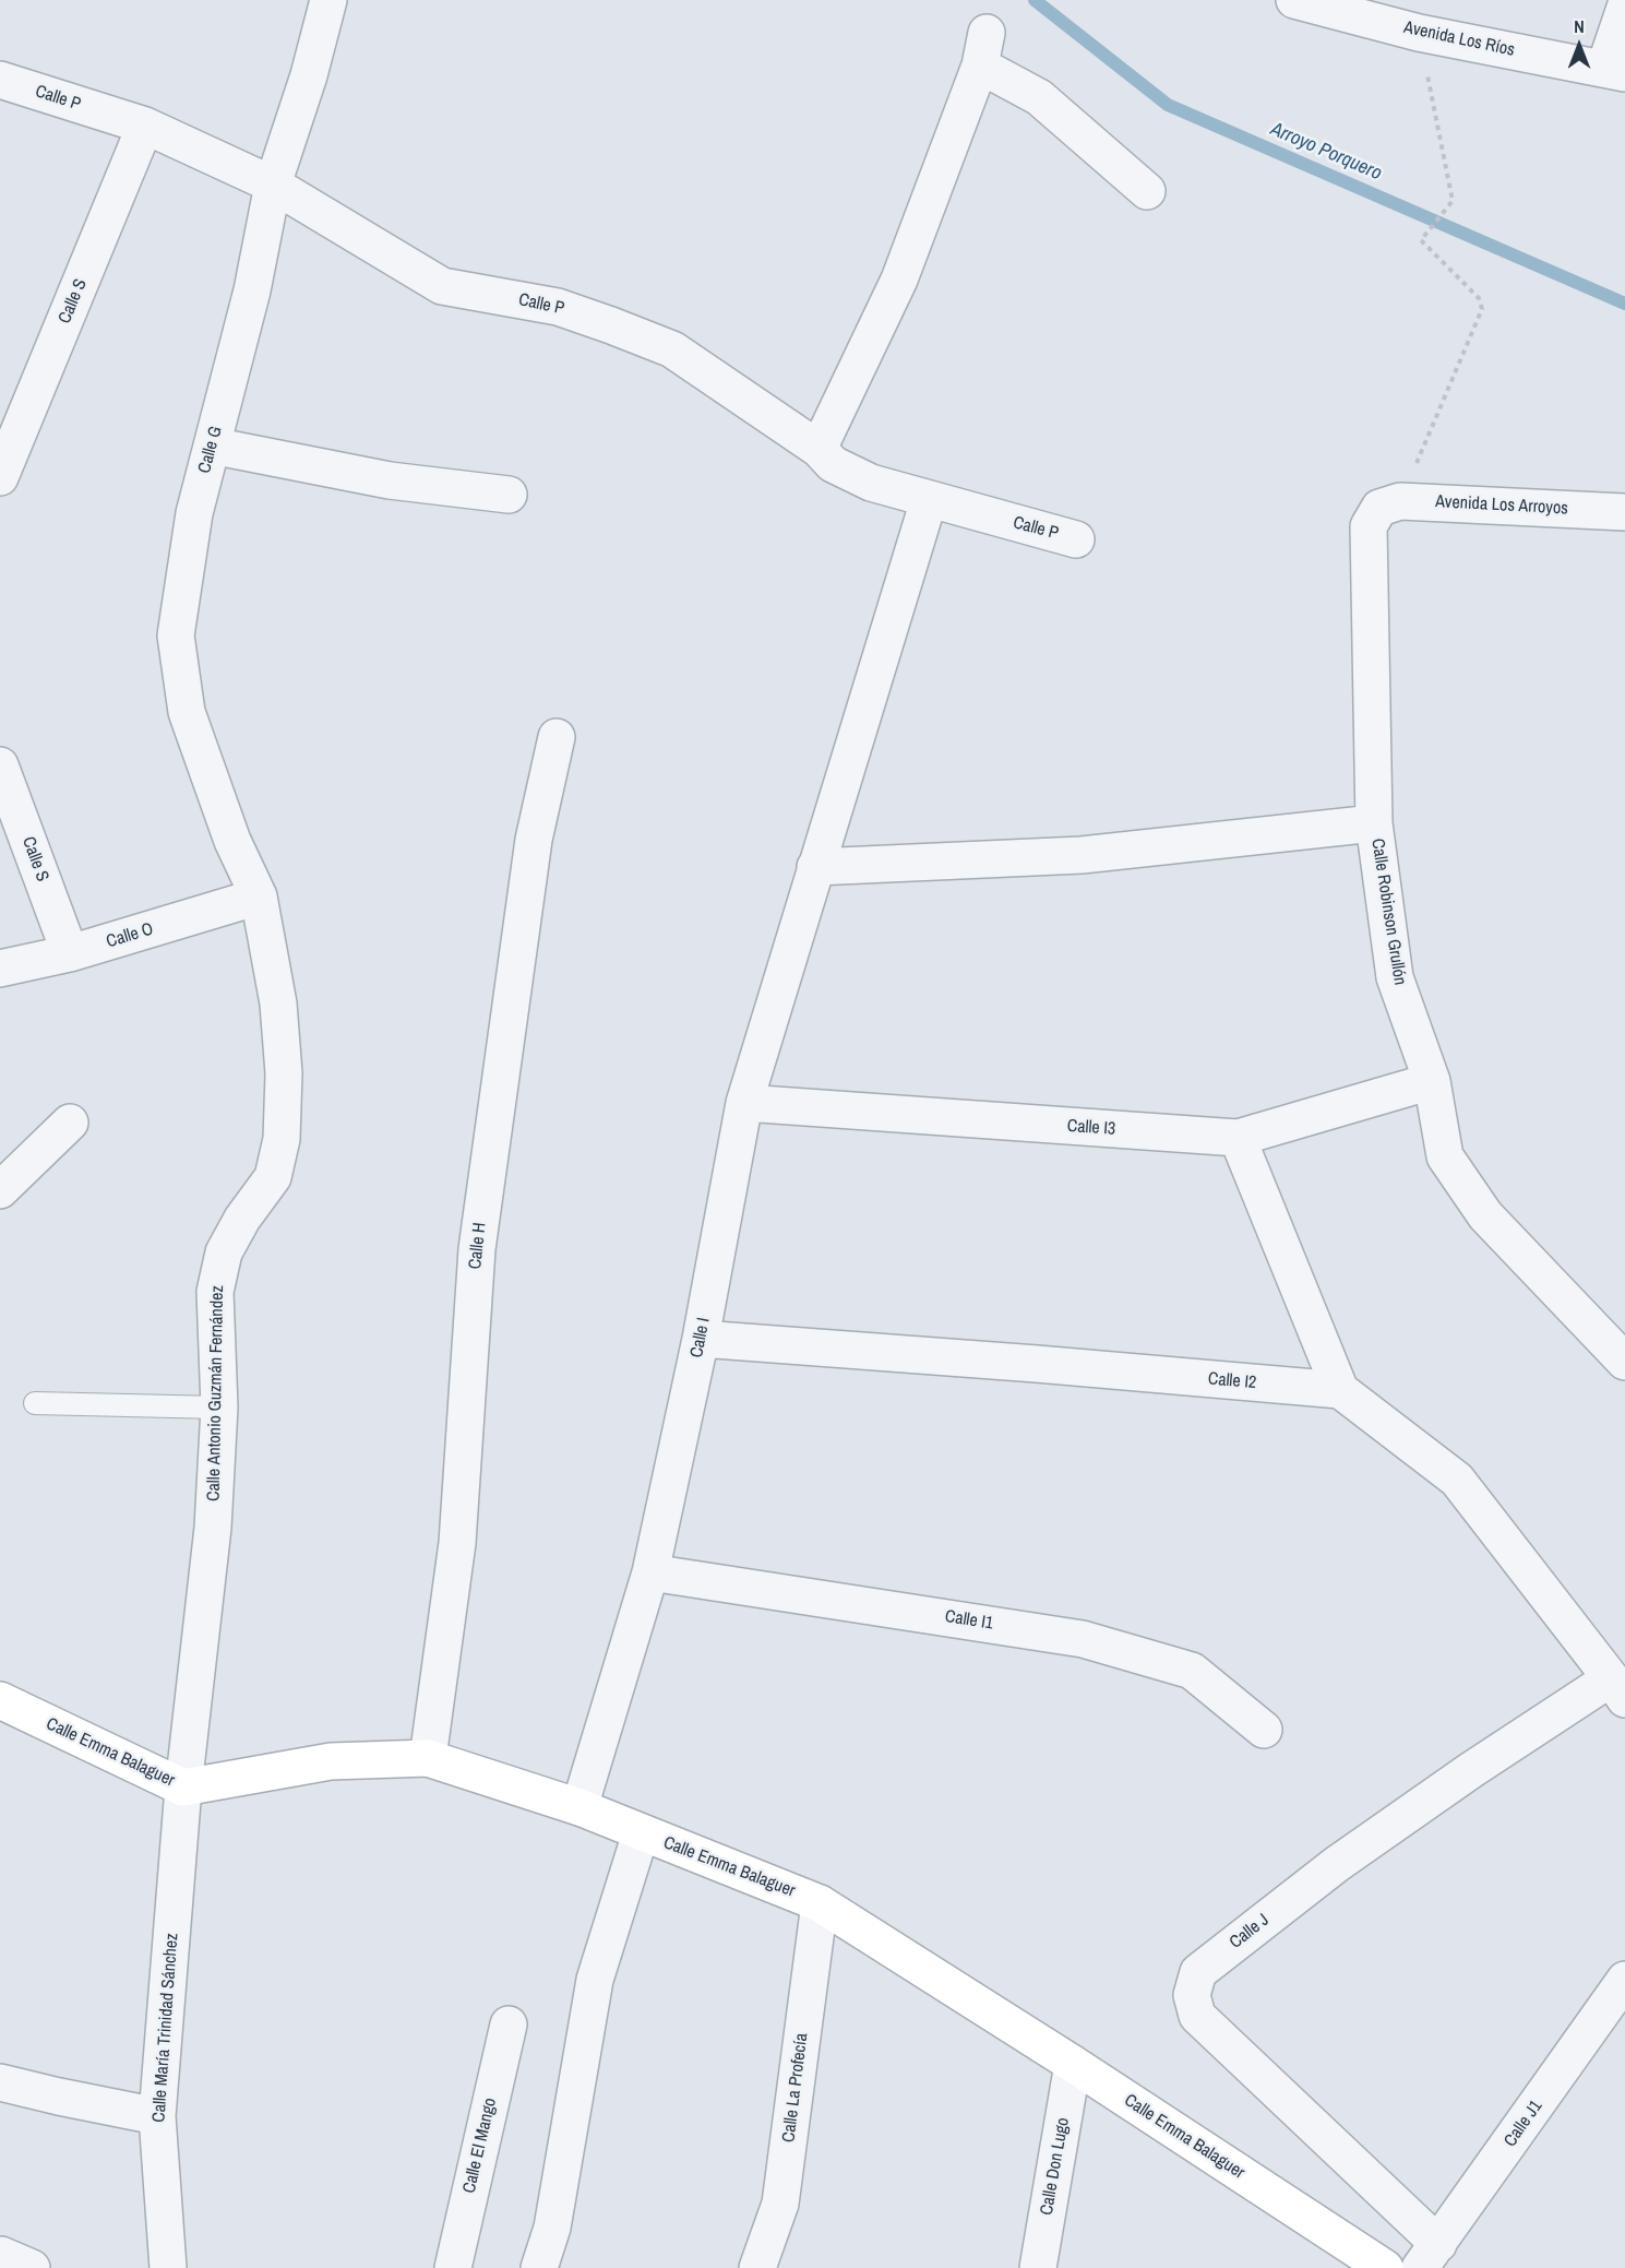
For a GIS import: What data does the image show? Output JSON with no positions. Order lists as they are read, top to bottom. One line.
{"streets":{"street":["Avenida Los Ríos","Calle P","Calle S","Calle G","Avenida Los Arroyos","Calle Robinson Grullón","Calle O","Calle I3","Calle H","Calle I","Calle I2","Calle Antonio Guzmán Fernández","Calle I1","Calle Emma Balaguer","Calle J","Calle María Trinidad Sánchez","Calle La Profecía","Calle J1","Calle El Mango","Calle Don Lugo"]},"crossings":[["Calle P","Calle S"],["Calle P","Calle G"],["Calle P","Calle I"],["Calle S","Calle O"],["Calle G","Calle O"],["Calle G","Calle Antonio Guzmán Fernández"],["Avenida Los Arroyos","Calle Robinson Grullón"],["Calle Robinson Grullón","Calle I3"],["Calle O","Calle Antonio Guzmán Fernández"],["Calle I3","Calle I"],["Calle H","Calle Emma Balaguer"],["Calle I","Calle I2"],["Calle I","Calle I1"],["Calle I","Calle Emma Balaguer"],["Calle Antonio Guzmán Fernández","Calle Emma Balaguer"],["Calle Antonio Guzmán Fernández","Calle María Trinidad Sánchez"],["Calle Emma Balaguer","Calle María Trinidad Sánchez"],["Calle Emma Balaguer","Calle La Profecía"],["Calle Emma Balaguer","Calle Don Lugo"],["Calle J","Calle J1"]],"water":["Arroyo Porquero"],"north":"top"}
